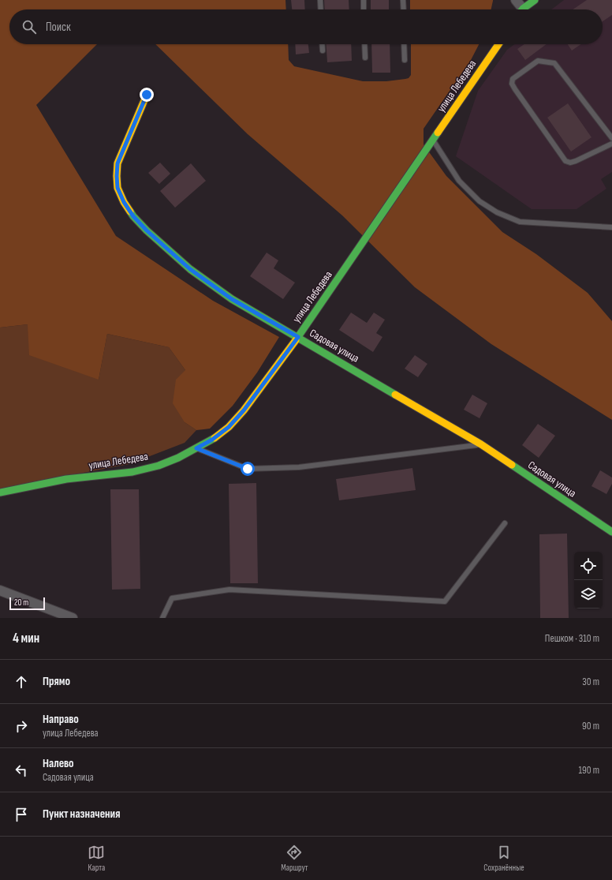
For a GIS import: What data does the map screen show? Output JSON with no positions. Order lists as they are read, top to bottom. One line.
{"streets":{"street":["улица Лебедева","Садовая улица"]},"crossings":[["улица Лебедева","Садовая улица"]],"scale_bar":"20 m","page":{"search":"Поиск","scale":"20 m","heading":["4 мин","Пешком · 310 m"],"list":[["Прямо","30 m"],["Направо","улица Лебедева","90 m"],["Налево","Садовая улица","190 m"],"Пункт назначения"],"nav":["Карта","Маршрут","Сохранённые"]}}
